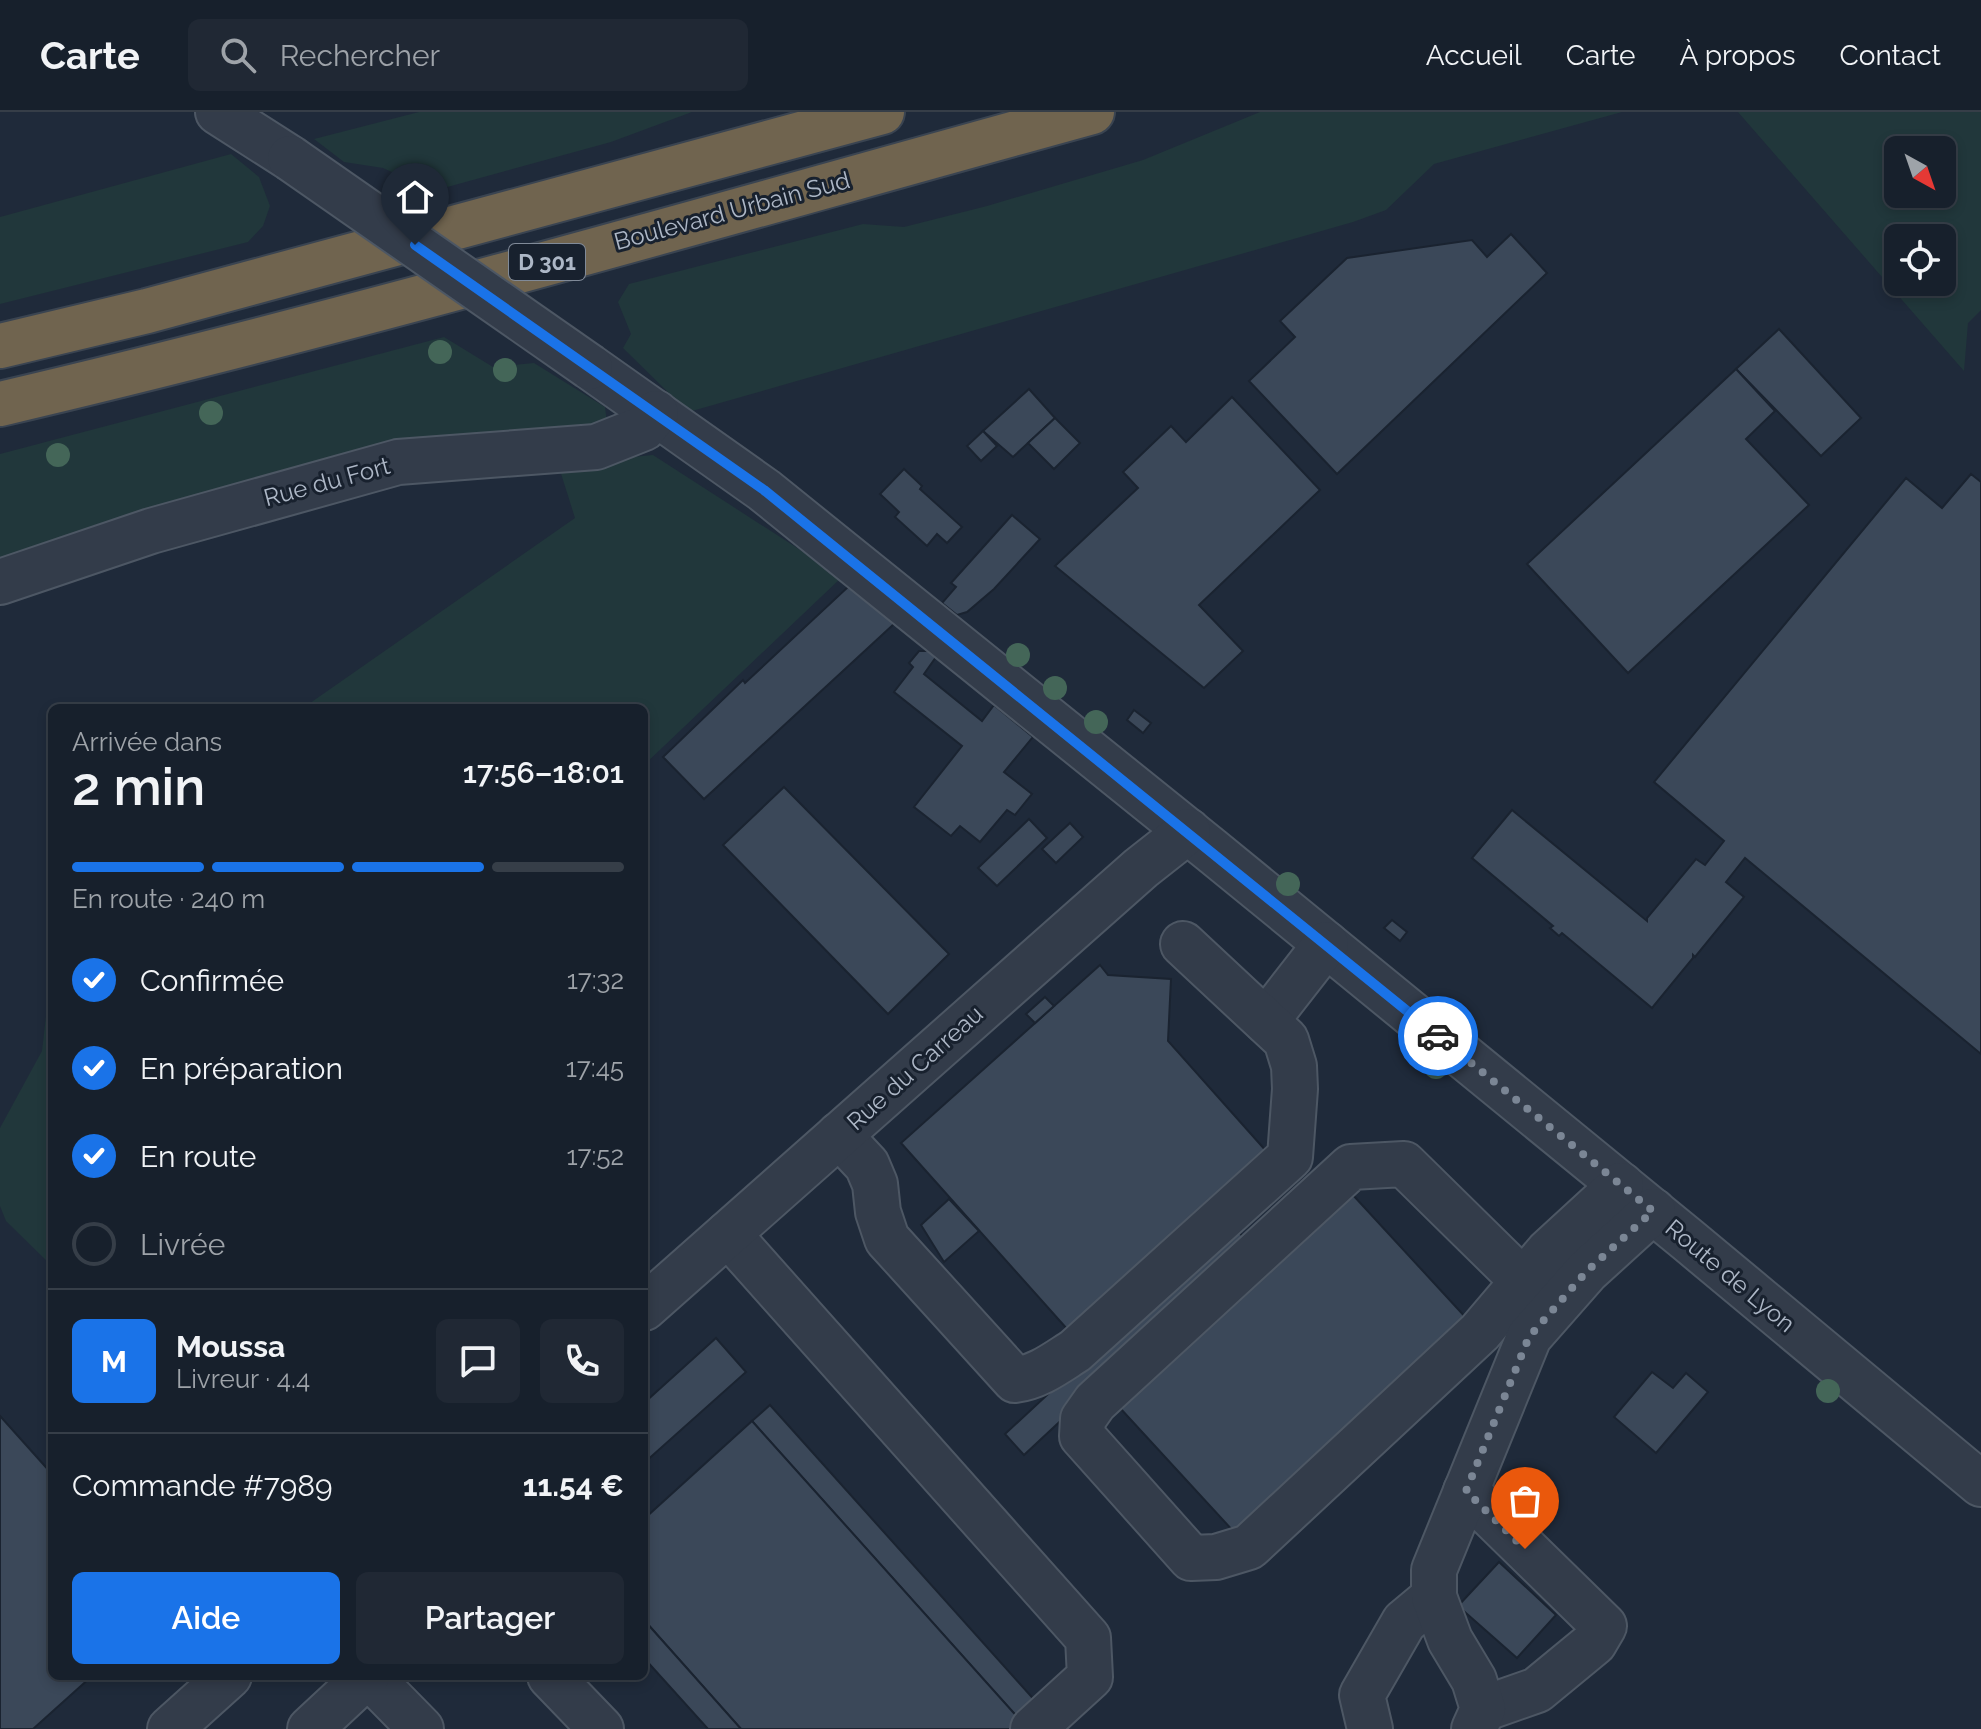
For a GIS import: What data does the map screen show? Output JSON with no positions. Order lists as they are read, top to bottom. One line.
{"streets":{"highway":["Boulevard Urbain Sud","D 301"],"street":["Rue du Fort","Rue du Carreau","Route de Lyon"]},"crossings":[["Rue du Fort","Route de Lyon"],["Rue du Carreau","Route de Lyon"]],"north":"bottom right","page":{"header":"Carte","search":"Rechercher","nav":["Accueil","Carte","À propos","Contact"],"heading":["2 min","Arrivée dans","17:56–18:01"],"panel":["Moussa","Livreur · 4.4","Commande #7989","11.54 €"],"bar":"En route · 240 m","list":[["Confirmée","17:32"],["En préparation","17:45"],["En route","17:52"],"Livrée"],"round":"M","buttons":["Aide","Partager"]}}
